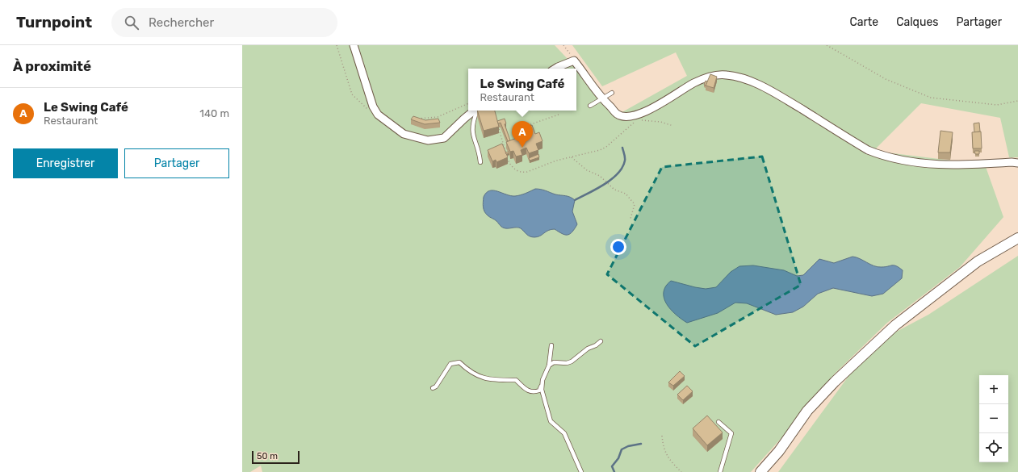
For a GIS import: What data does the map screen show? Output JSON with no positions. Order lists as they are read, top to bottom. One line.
{"scale_bar":"50 m","page":{"header":"Turnpoint","search":"Rechercher","nav":["Carte","Calques","Partager"],"heading":"À proximité","popup":["Le Swing Café","Restaurant"],"list":[{"mark":"A","name":"Le Swing Café","note":"Restaurant","value":"140 m"}],"pins":"A","buttons":["Enregistrer","Partager"],"map_buttons":["+","−"],"scale":"50 m"}}
